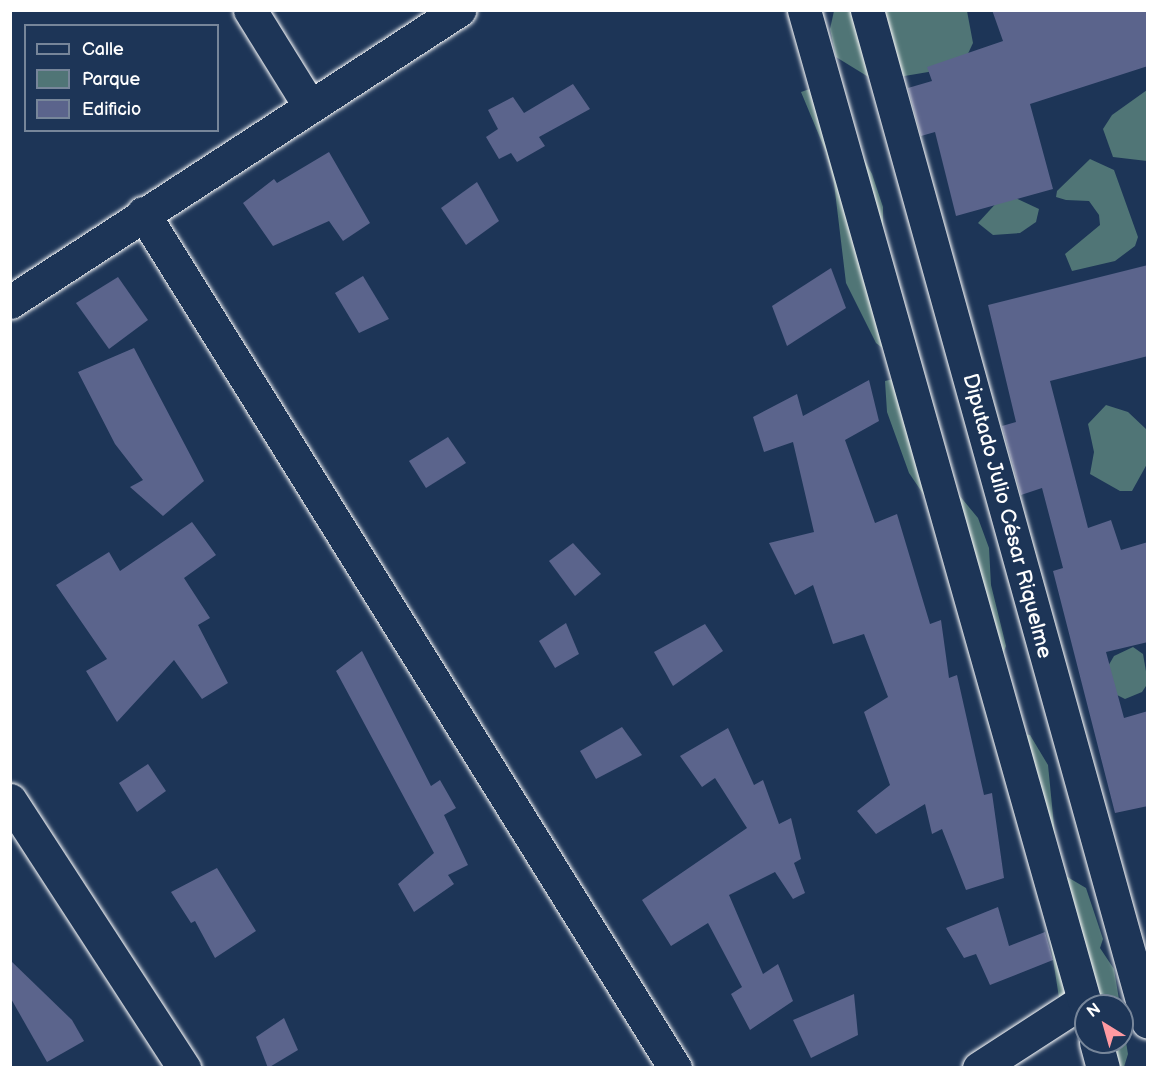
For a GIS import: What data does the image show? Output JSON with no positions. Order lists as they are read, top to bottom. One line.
{"streets":{"street":["Diputado Julio César Riquelme"]},"legend":["Calle","Parque","Edificio"],"north":"top left"}
